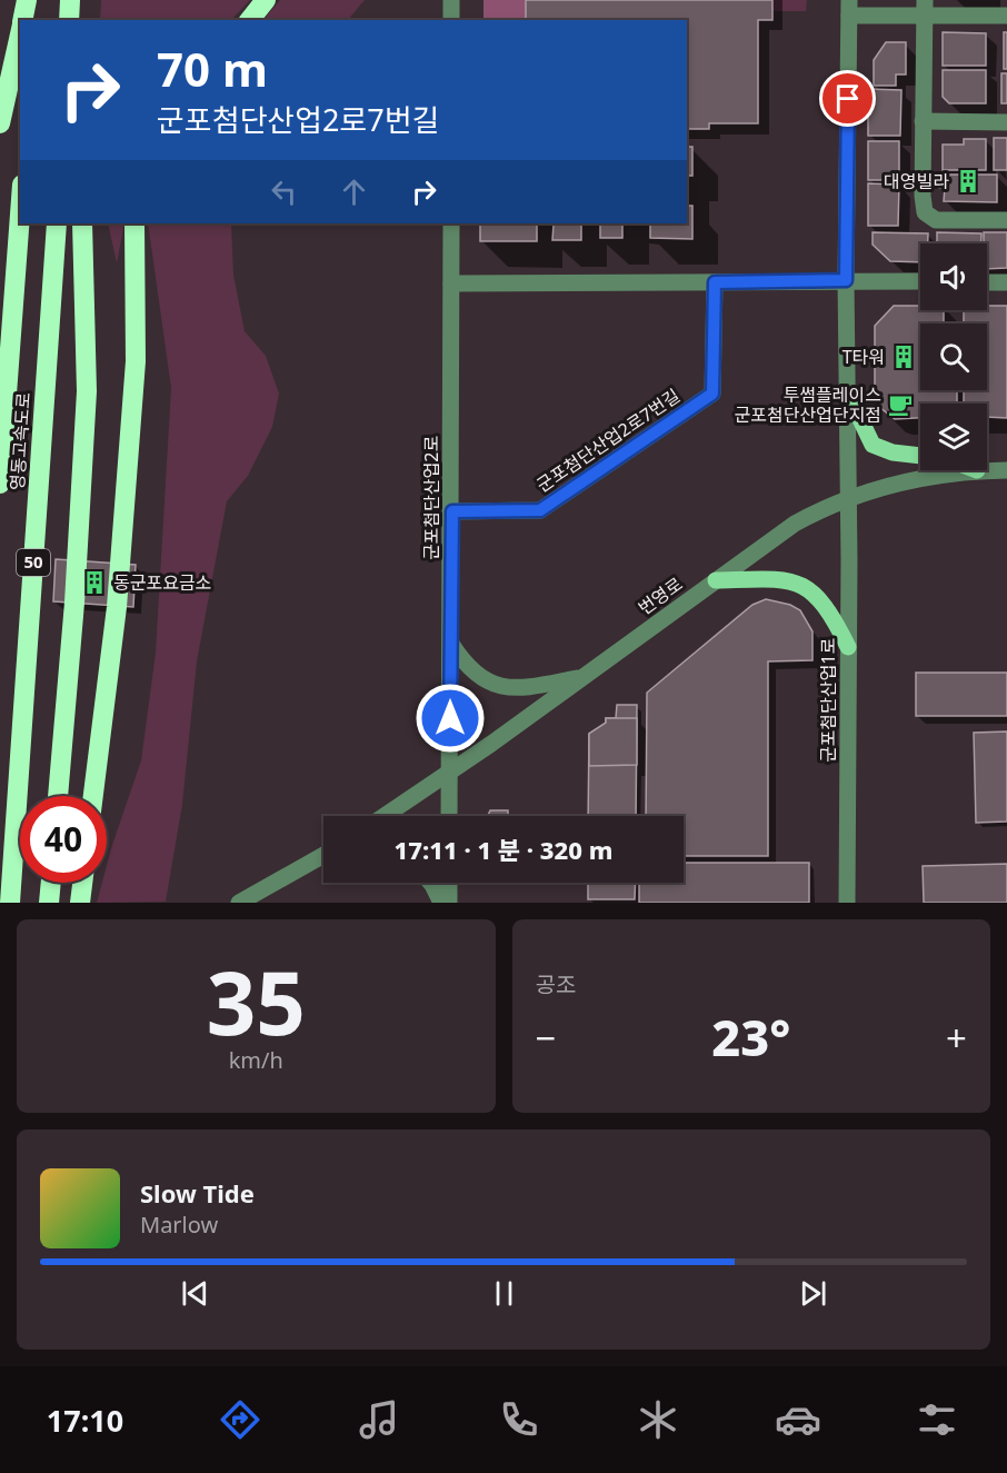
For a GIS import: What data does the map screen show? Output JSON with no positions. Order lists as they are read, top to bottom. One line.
{"streets":{"highway":["영동고속도로","50"],"street":["군포첨단산업2로7번길","군포첨단산업2로","번영로","군포첨단산업1로"]},"crossings":[["군포첨단산업2로7번길","군포첨단산업2로"],["군포첨단산업2로","번영로"],["번영로","군포첨단산업1로"]],"places":{"building":["대영빌라","T타워","동군포요금소"],"cafe":["투썸플레이스 군포첨단산업단지점"]},"page":{"turn":["70 m","군포첨단산업2로7번길"],"limit":"40","trip":"17:11 · 1 분 · 320 m","tile":[["35","km/h"],"공조"],"heat":["−","23°","+"],"song":["Slow Tide","Marlow"],"tabs":"17:10"}}
